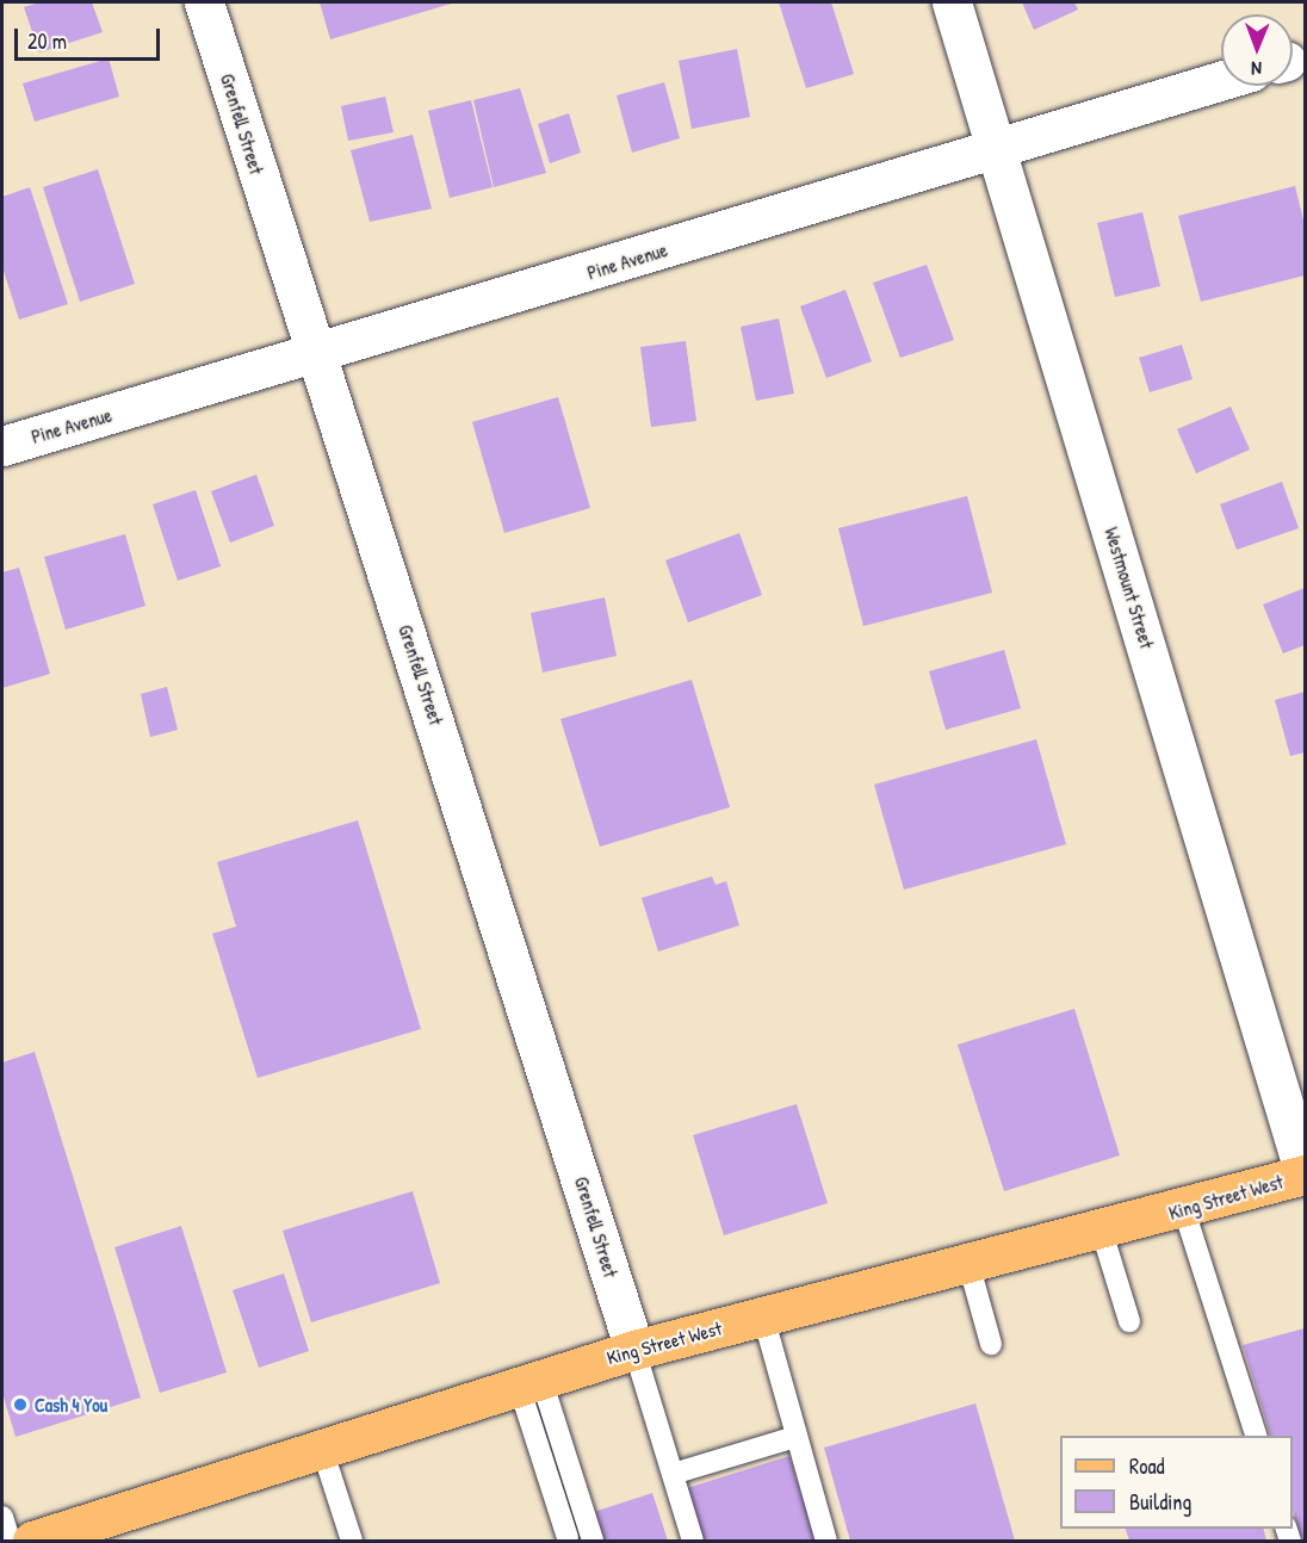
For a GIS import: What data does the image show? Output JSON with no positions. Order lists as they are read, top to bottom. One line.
{"streets":{"main road":["King Street West"],"street":["Grenfell Street","Pine Avenue","Westmount Street"]},"crossings":[["Grenfell Street","Pine Avenue"],["Grenfell Street","King Street West"],["Pine Avenue","Westmount Street"],["Westmount Street","King Street West"]],"places":["Cash 4 You"],"legend":["Road","Building"],"scale_bar":"20 m","north":"bottom"}
